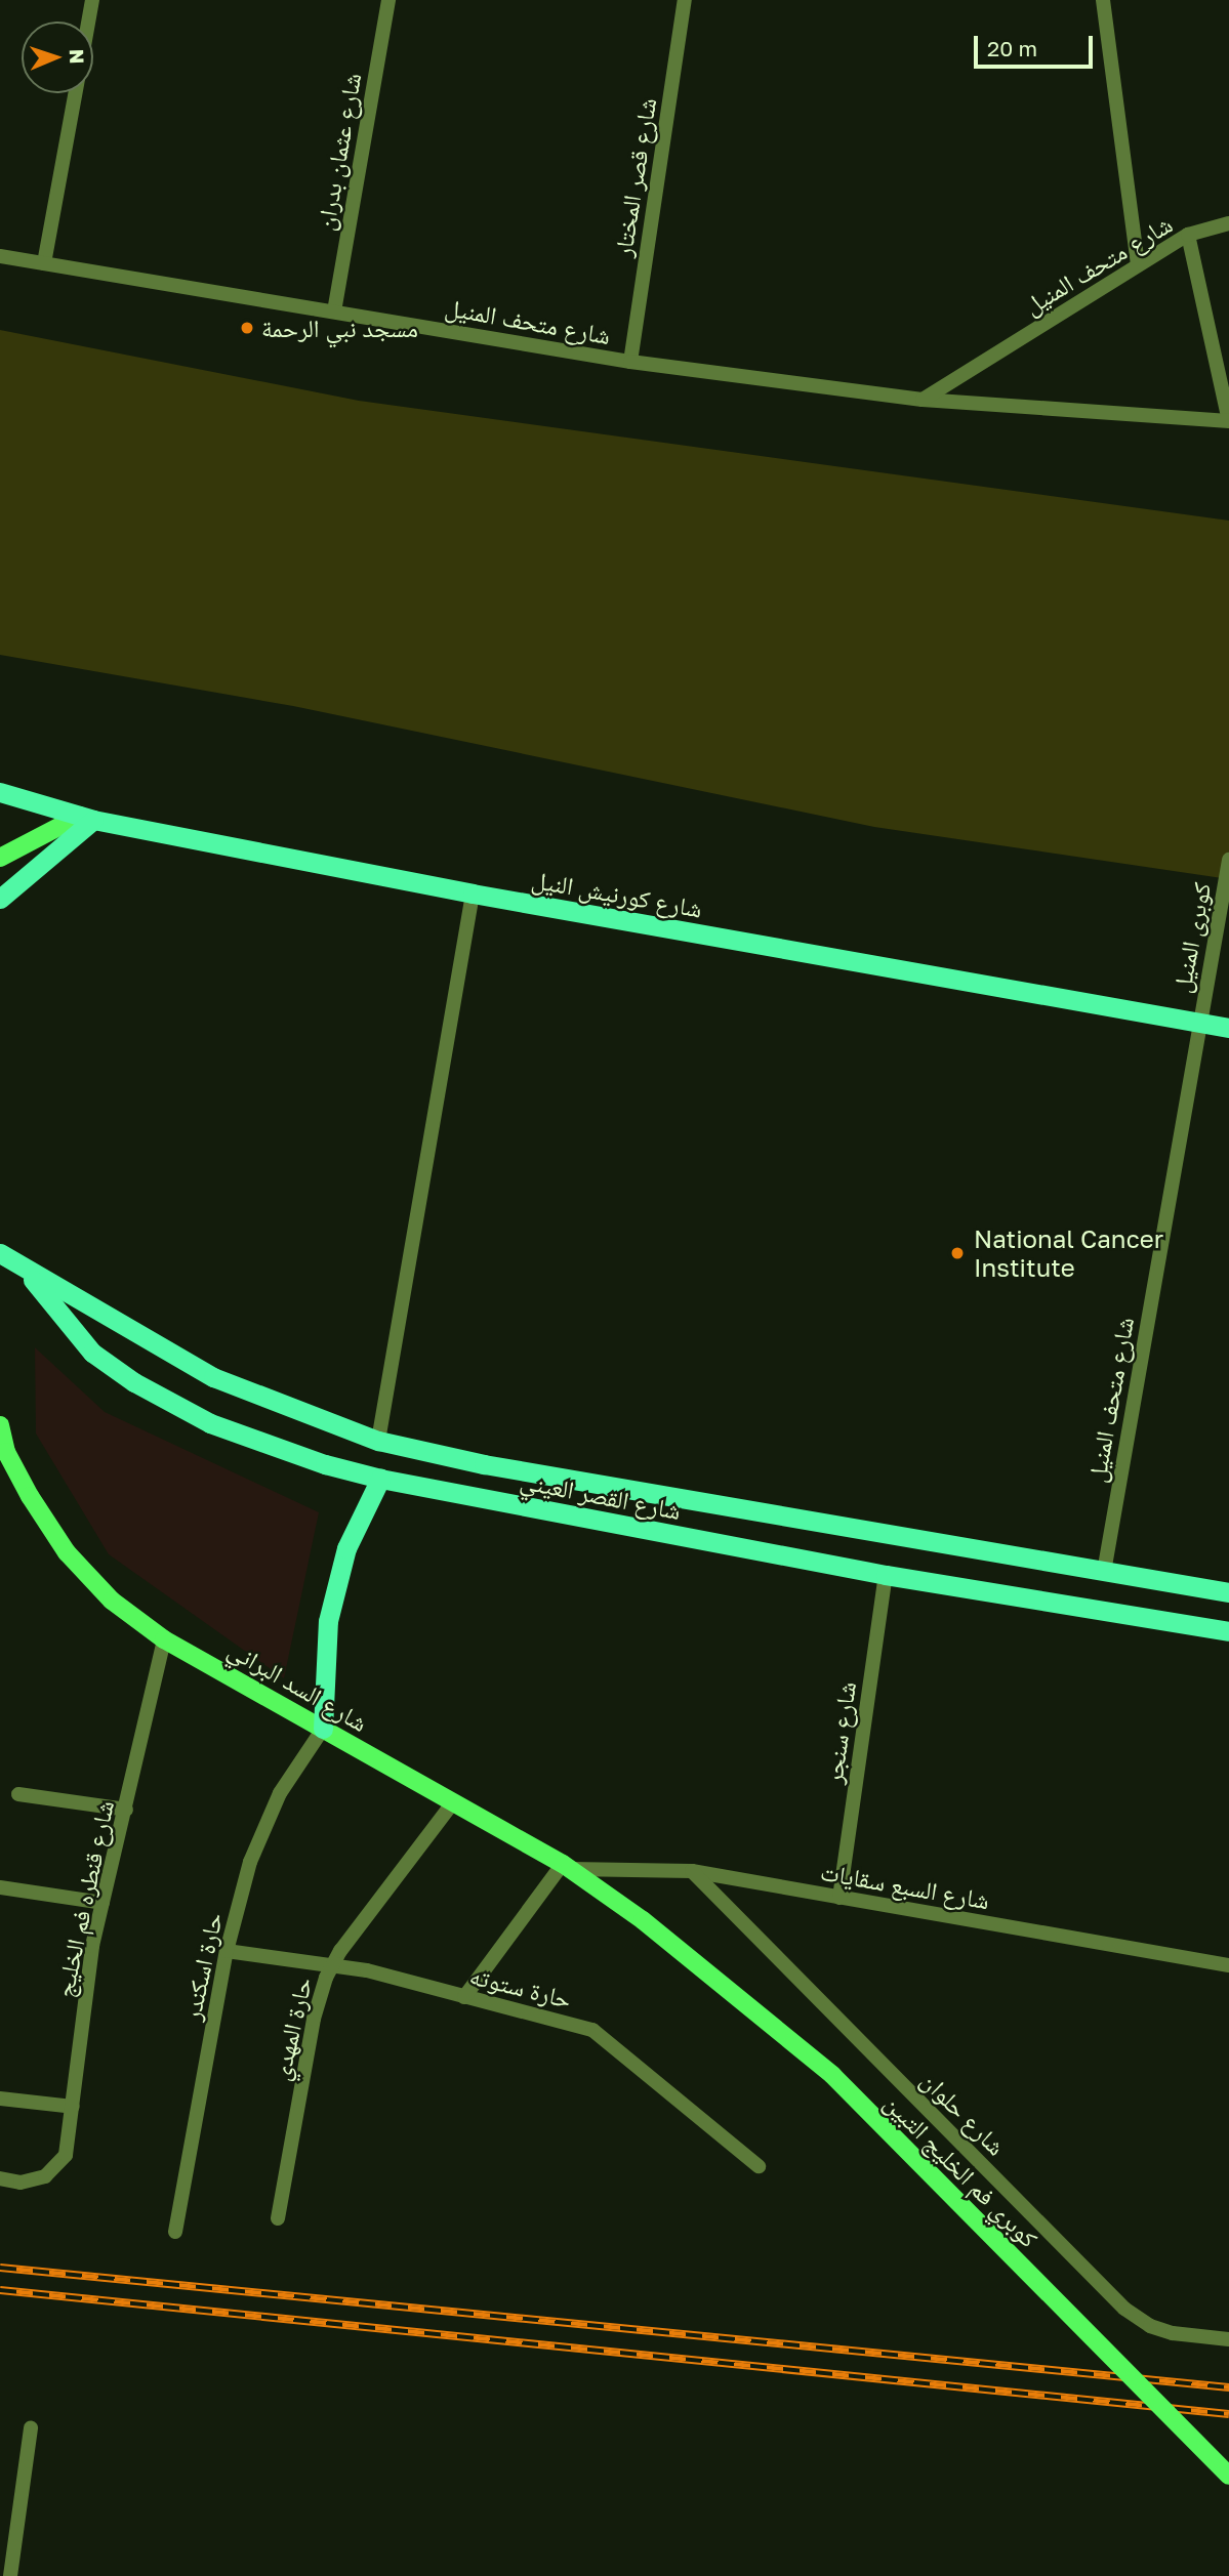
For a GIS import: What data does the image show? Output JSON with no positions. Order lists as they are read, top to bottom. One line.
{"streets":{"highway":["شارع كورنيش النيل","شارع القصر العيني"],"main road":["شارع السد البراني","كوبري فم الخليج التبين"],"street":["شارع عثمان بدران","شارع قصر المختار","شارع متحف المنيل","كوبرى المنيل","شارع سنجر","شارع السبع سقايات","شارع قنطره فم الخليج","حارة اسكندر","حارة ستوته","حارة المهدي","شارع حلوان"]},"crossings":[["شارع عثمان بدران","شارع متحف المنيل"],["شارع قصر المختار","شارع متحف المنيل"],["شارع متحف المنيل","شارع كورنيش النيل"],["شارع متحف المنيل","كوبرى المنيل"],["شارع متحف المنيل","شارع القصر العيني"],["شارع كورنيش النيل","كوبرى المنيل"],["شارع القصر العيني","شارع سنجر"],["شارع السد البراني","شارع السبع سقايات"],["شارع السد البراني","شارع قنطره فم الخليج"],["شارع السد البراني","حارة اسكندر"],["شارع السد البراني","حارة المهدي"],["شارع السد البراني","كوبري فم الخليج التبين"],["شارع سنجر","شارع السبع سقايات"],["شارع السبع سقايات","شارع حلوان"],["حارة اسكندر","حارة ستوته"],["حارة ستوته","حارة المهدي"]],"places":["مسجد نبي الرحمة","National Cancer Institute"],"scale_bar":"20 m","north":"right"}
